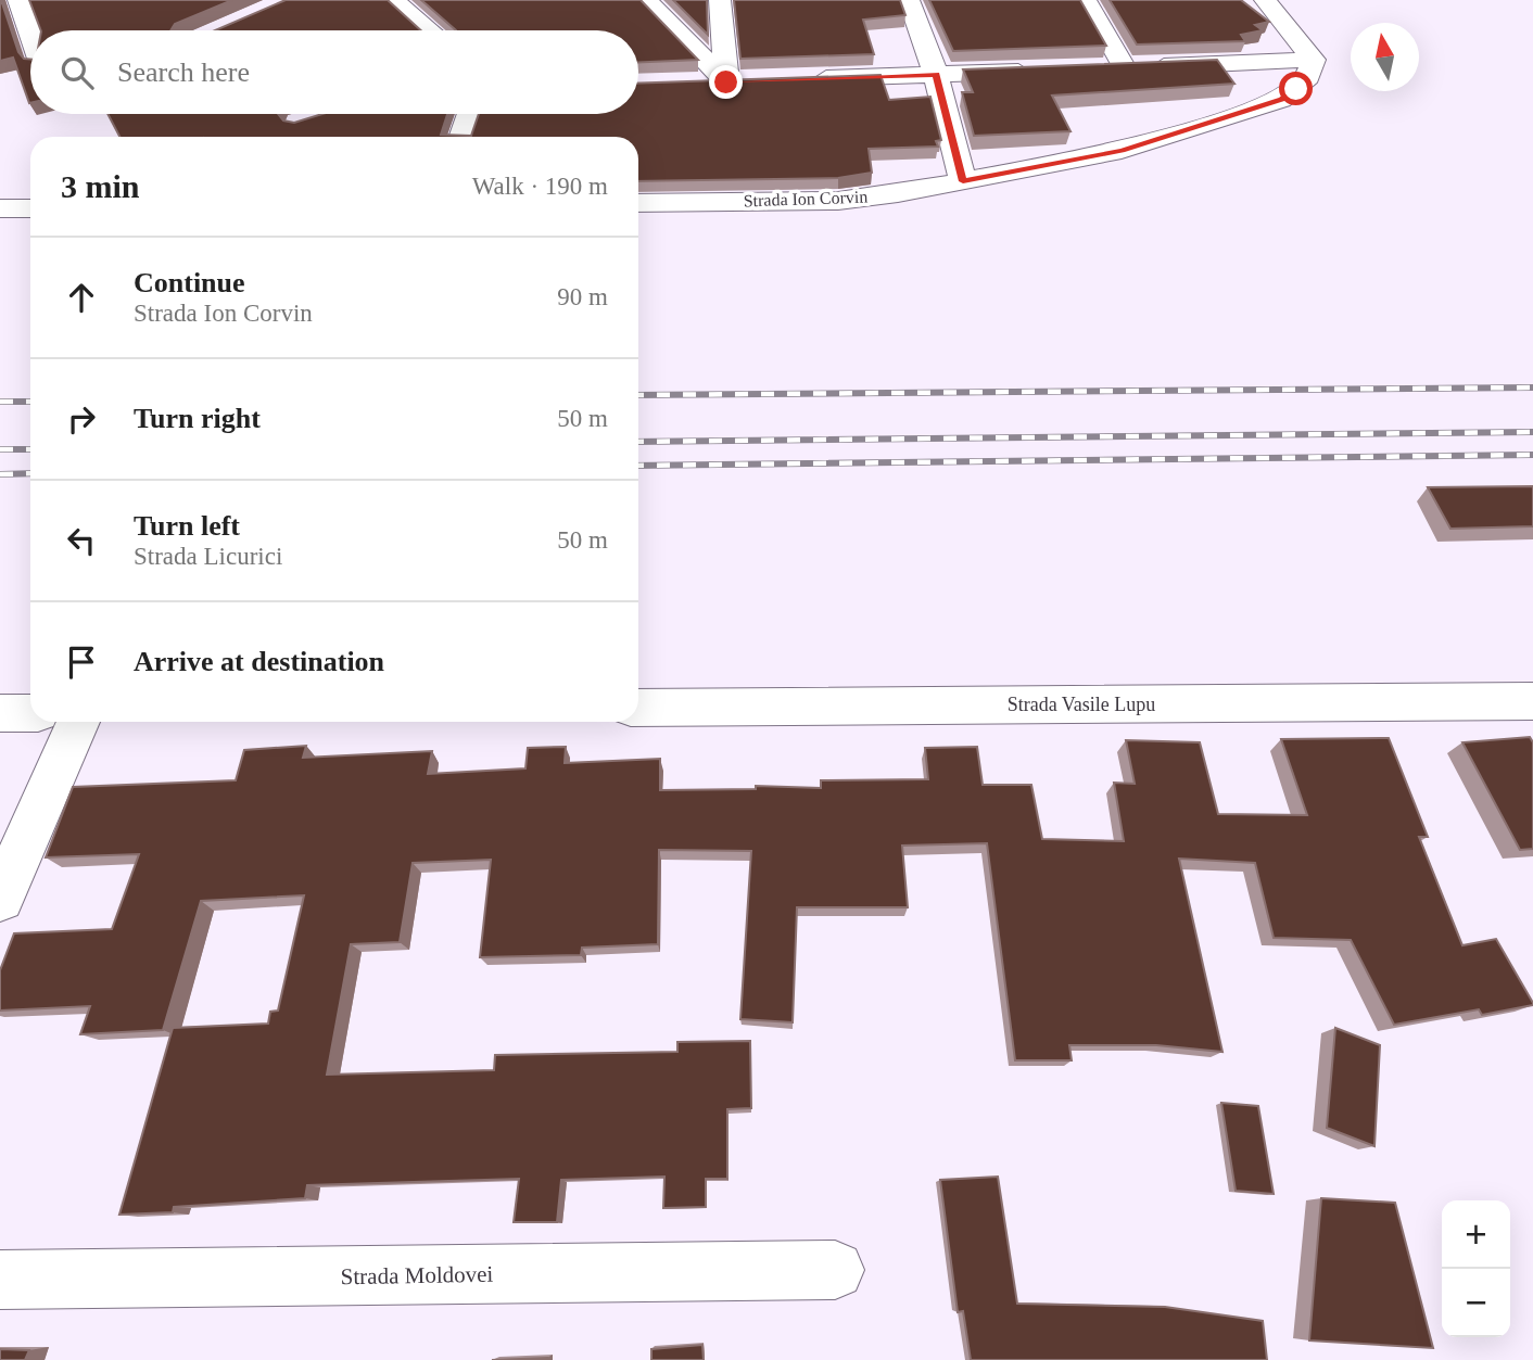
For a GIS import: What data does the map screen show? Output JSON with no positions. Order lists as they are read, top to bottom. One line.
{"streets":{"street":["Strada Ion Corvin","Strada Vasile Lupu","Strada Moldovei"]},"north":"top","page":{"search":"Search here","heading":["3 min","Walk · 190 m"],"list":[["Continue","Strada Ion Corvin","90 m"],["Turn right","50 m"],["Turn left","Strada Licurici","50 m"],"Arrive at destination"],"map_buttons":["+","−"]}}
